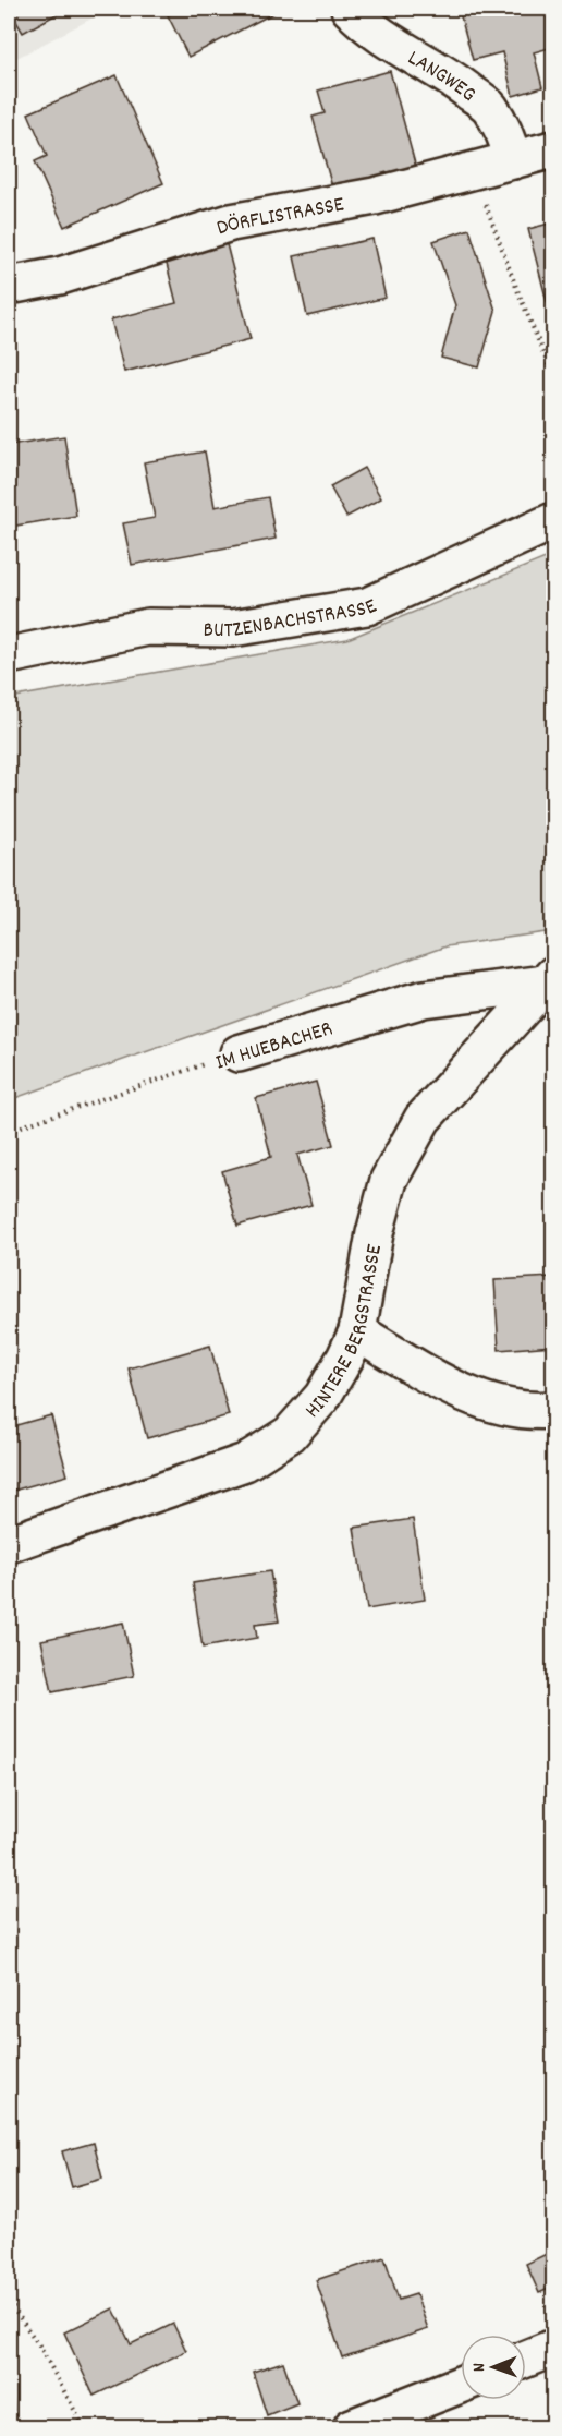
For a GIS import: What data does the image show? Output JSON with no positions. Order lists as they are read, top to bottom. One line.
{"streets":{"street":["LANGWEG","DÖRFLISTRASSE","BUTZENBACHSTRASSE","IM HUEBACHER","HINTERE BERGSTRASSE"]},"crossings":[["LANGWEG","DÖRFLISTRASSE"],["IM HUEBACHER","HINTERE BERGSTRASSE"]],"north":"left"}
